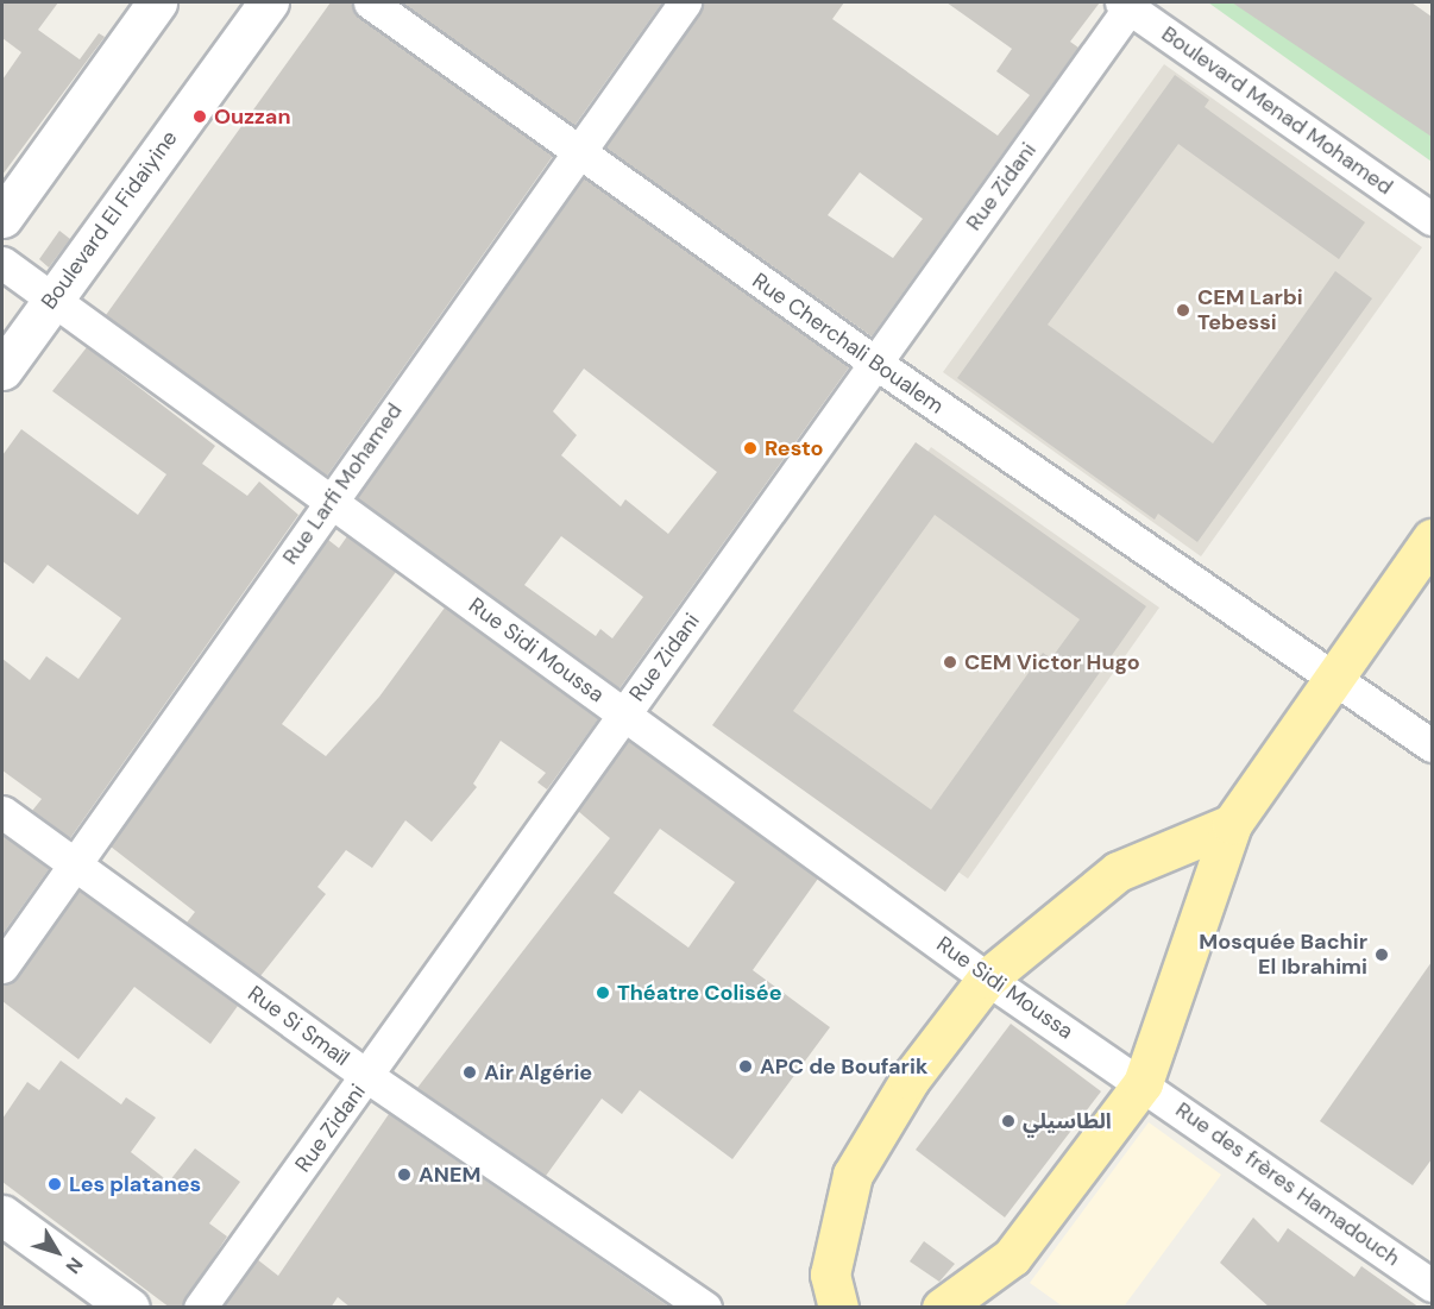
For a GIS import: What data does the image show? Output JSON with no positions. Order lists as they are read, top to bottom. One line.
{"streets":{"street":["Boulevard Menad Mohamed","Rue Zidani","Boulevard El Fidaiyine","Rue Cherchali Boualem","Rue Larfi Mohamed","Rue Sidi Moussa","Rue Si Smaïl","Rue des frères Hamadouch"]},"crossings":[["Boulevard Menad Mohamed","Rue Zidani"],["Rue Zidani","Rue Cherchali Boualem"],["Rue Zidani","Rue Sidi Moussa"],["Rue Zidani","Rue Si Smaïl"],["Boulevard El Fidaiyine","Rue Sidi Moussa"],["Rue Cherchali Boualem","Rue Larfi Mohamed"],["Rue Larfi Mohamed","Rue Sidi Moussa"],["Rue Larfi Mohamed","Rue Si Smaïl"],["Rue Sidi Moussa","Rue des frères Hamadouch"]],"places":["Ouzzan","CEM Larbi Tebessi","Resto","CEM Victor Hugo","Mosquée Bachir El Ibrahimi","Théatre Colisée","APC de Boufarik","Air Algérie","الطاسيلي","ANEM","Les platanes"],"north":"bottom right"}
